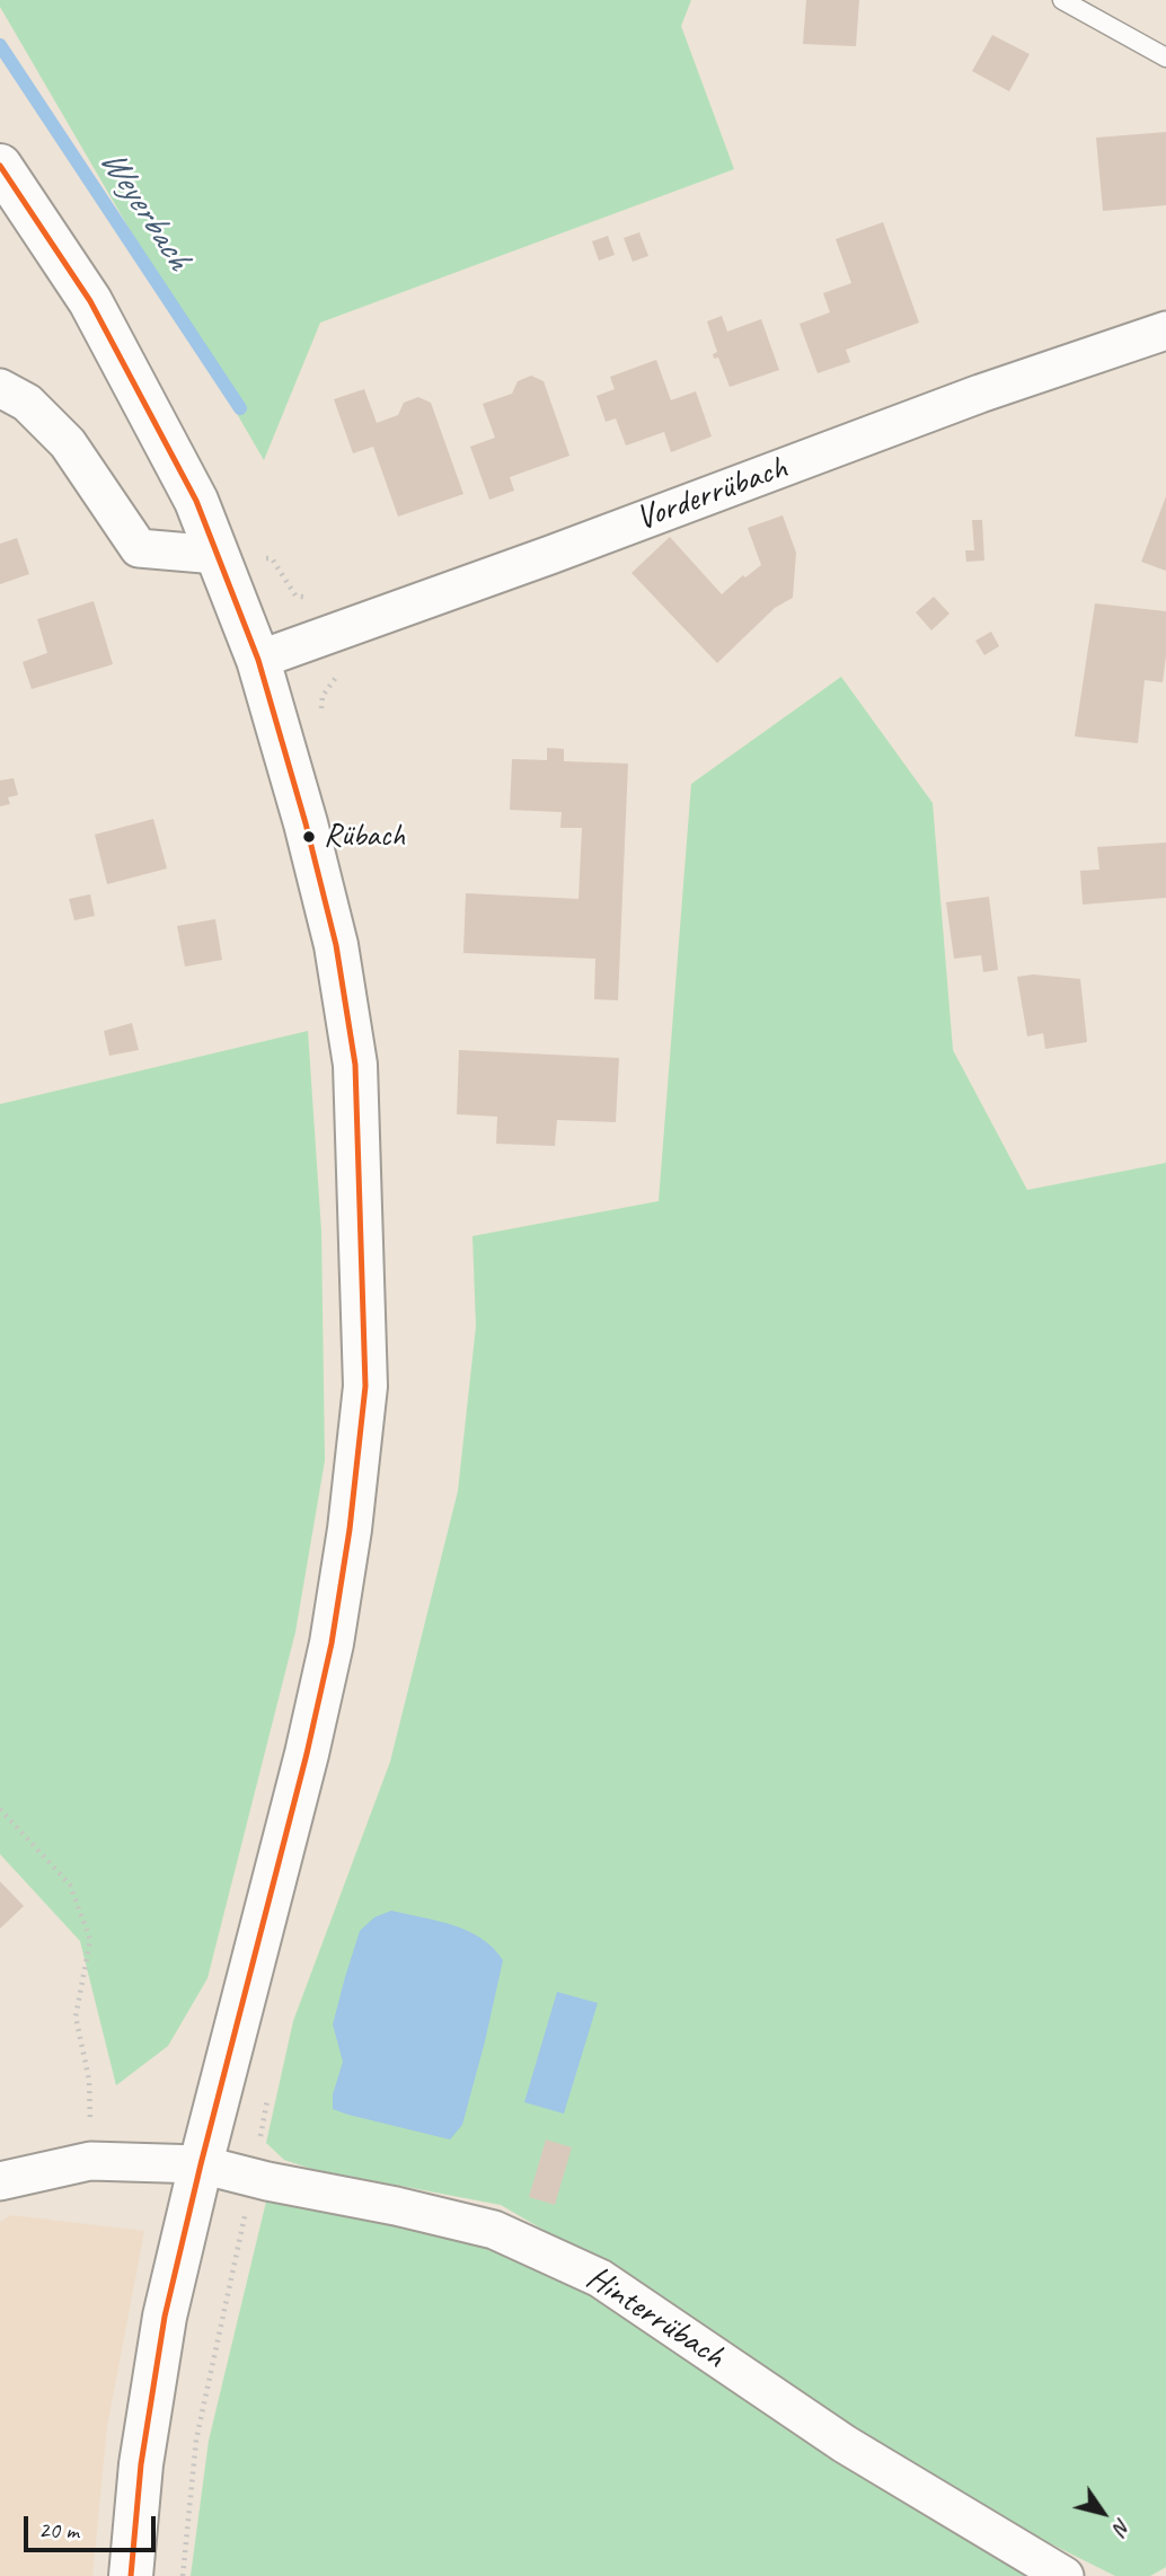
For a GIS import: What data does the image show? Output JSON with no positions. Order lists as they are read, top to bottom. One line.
{"streets":{"street":["Vorderrübach","Hinterrübach"]},"water":["Weyerbach"],"places":["Rübach"],"scale_bar":"20 m","north":"bottom right"}
